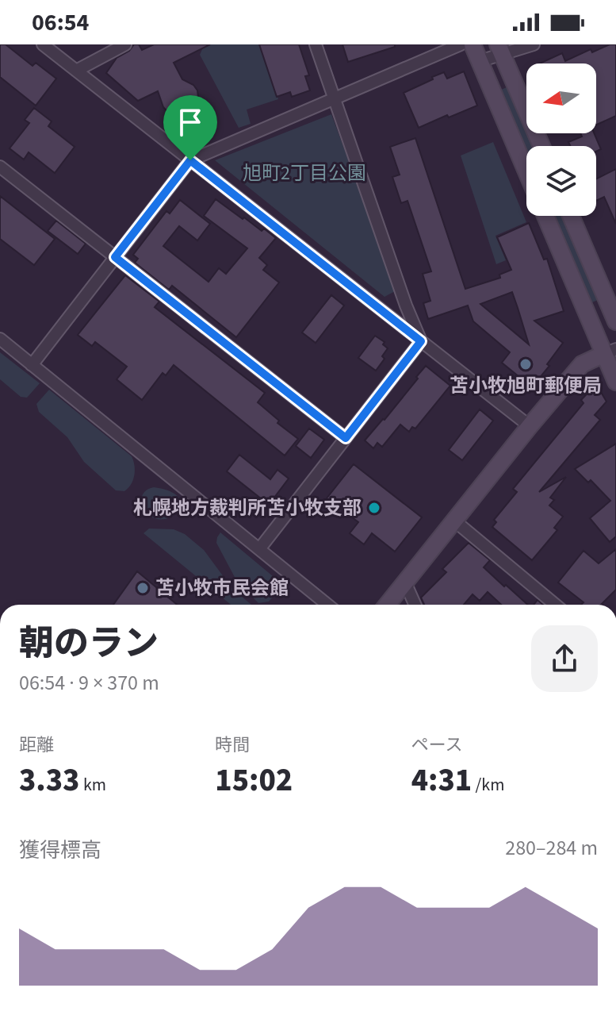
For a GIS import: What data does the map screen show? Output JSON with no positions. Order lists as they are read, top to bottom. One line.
{"parks":["旭町2丁目公園"],"places":["苫小牧旭町郵便局","札幌地方裁判所苫小牧支部","苫小牧市民会館"],"north":"left","page":{"status":"06:54","heading":["朝のラン","06:54 · 9 × 370 m"],"stats":[["距離","3.33 km"],["時間","15:02"],["ペース","4:31 /km"]],"chart":["獲得標高","280–284 m"]}}
